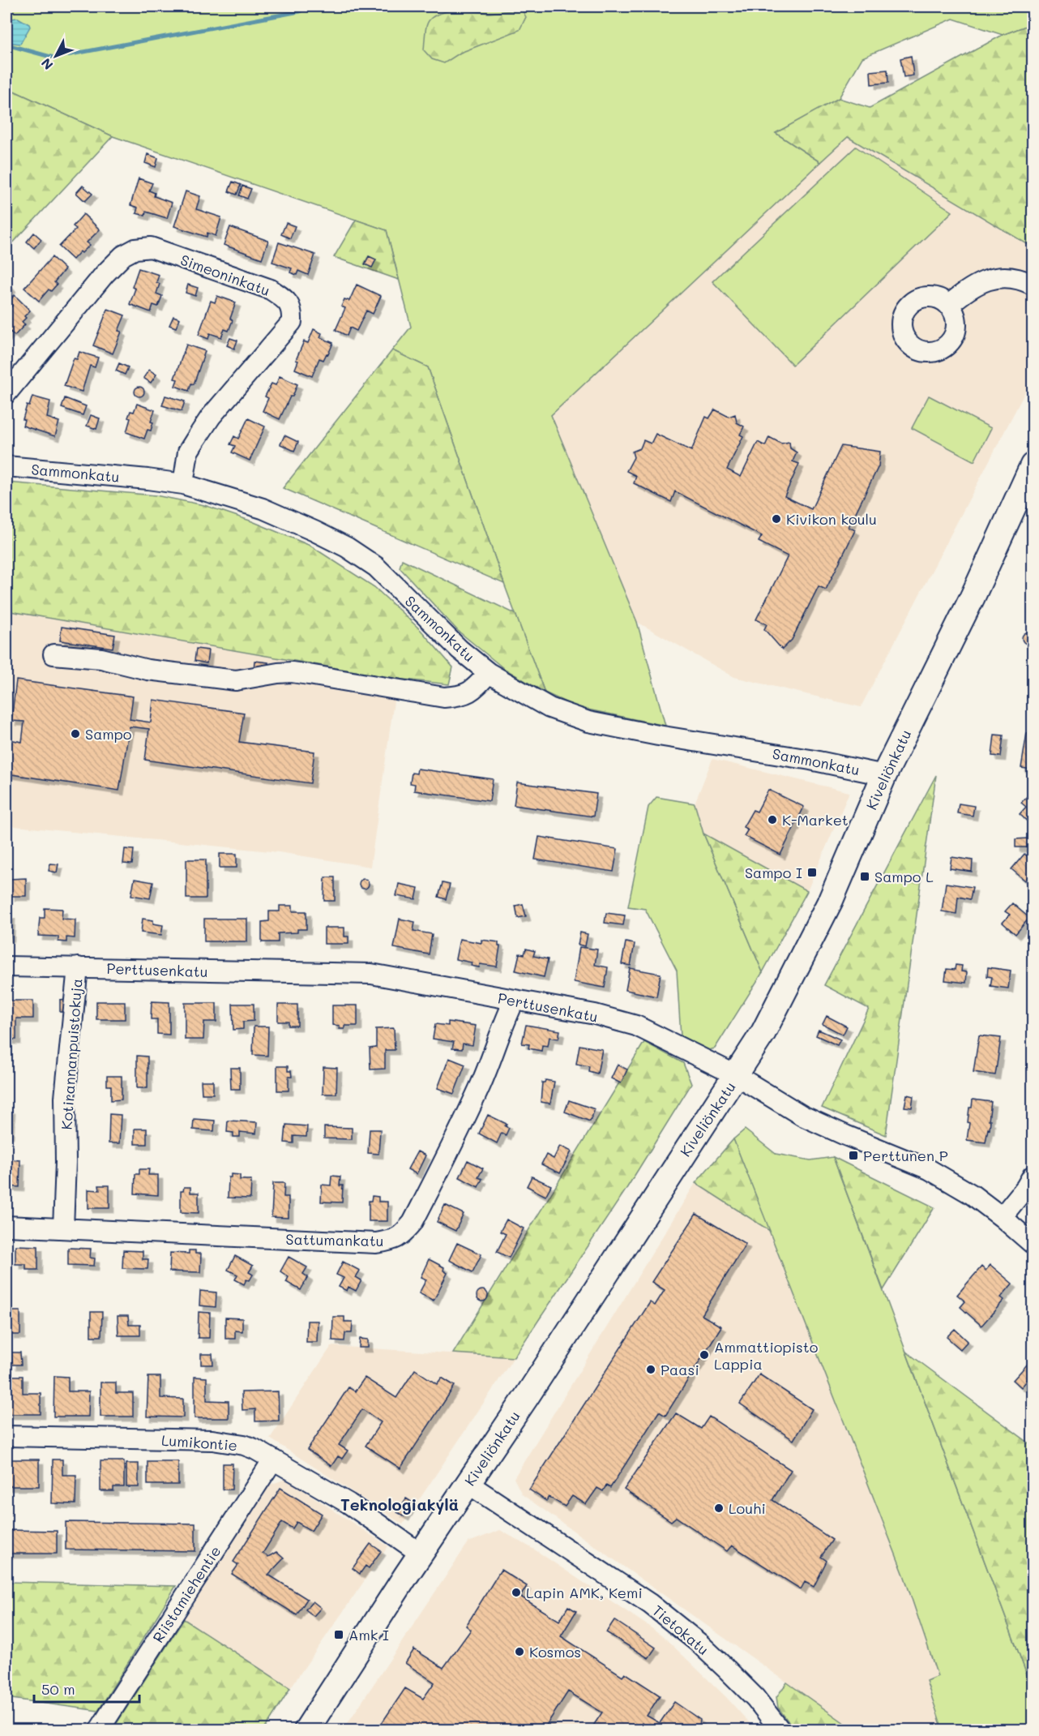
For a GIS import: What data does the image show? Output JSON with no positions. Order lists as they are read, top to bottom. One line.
{"streets":{"main road":["Kiveliönkatu"],"street":["Simeoninkatu","Sammonkatu","Perttusenkatu","Kotirannanpuistokuja","Sattumankatu","Lumikontie","Riistamiehentie","Tietokatu"]},"crossings":[["Simeoninkatu","Sammonkatu"],["Sammonkatu","Kiveliönkatu"],["Kiveliönkatu","Perttusenkatu"],["Kiveliönkatu","Lumikontie"],["Kiveliönkatu","Tietokatu"],["Perttusenkatu","Kotirannanpuistokuja"],["Perttusenkatu","Sattumankatu"],["Kotirannanpuistokuja","Sattumankatu"],["Lumikontie","Riistamiehentie"]],"districts":["Teknologiakylä"],"places":{"other":["Kivikon koulu","Sampo","K-Market","Ammattiopisto Lappia","Paasi","Louhi","Lapin AMK, Kemi","Kosmos"],"transit":["Sampo I","Sampo L","Perttunen P","Amk I"]},"scale_bar":"50 m","north":"bottom left"}
